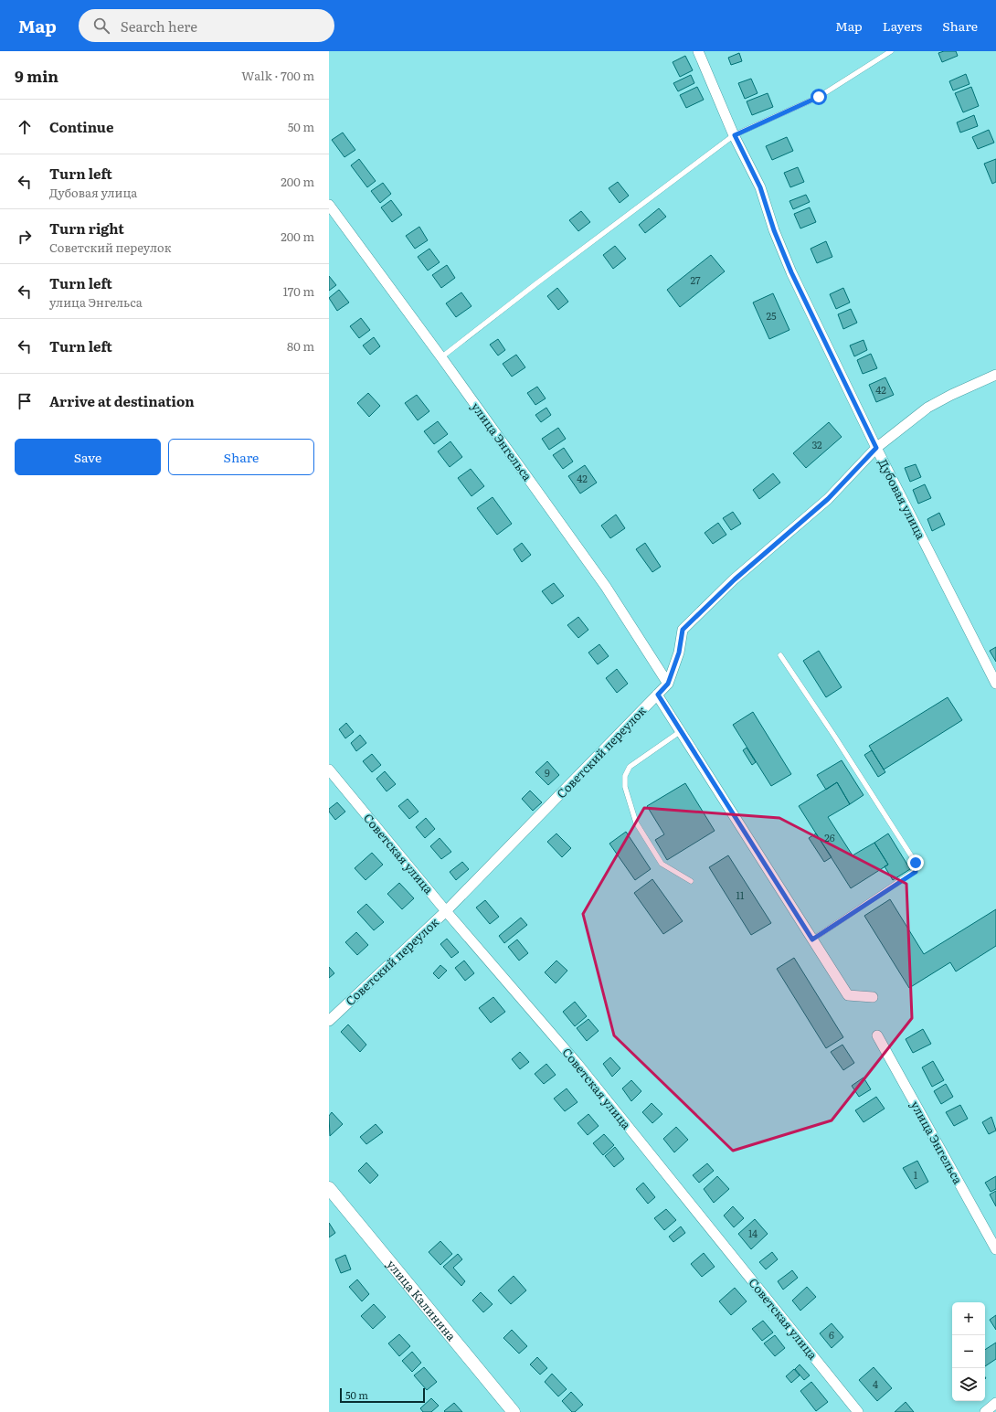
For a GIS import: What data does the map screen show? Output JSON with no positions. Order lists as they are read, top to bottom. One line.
{"streets":{"street":["улица Энгельса","Дубовая улица","Советский переулок","Советская улица","улица Калинина"]},"crossings":[["улица Энгельса","Советский переулок"],["Дубовая улица","Советский переулок"],["Советский переулок","Советская улица"]],"house_numbers":["27","25","42","32","42","9","26","11","1","14","6","4"],"scale_bar":"50 m","page":{"header":"Map","search":"Search here","nav":["Map","Layers","Share"],"heading":["9 min","Walk · 700 m"],"list":[["Continue","50 m"],["Turn left","Дубовая улица","200 m"],["Turn right","Советский переулок","200 m"],["Turn left","улица Энгельса","170 m"],["Turn left","80 m"],"Arrive at destination"],"buttons":["Save","Share"],"map_buttons":["+","−"],"scale":"50 m"}}
